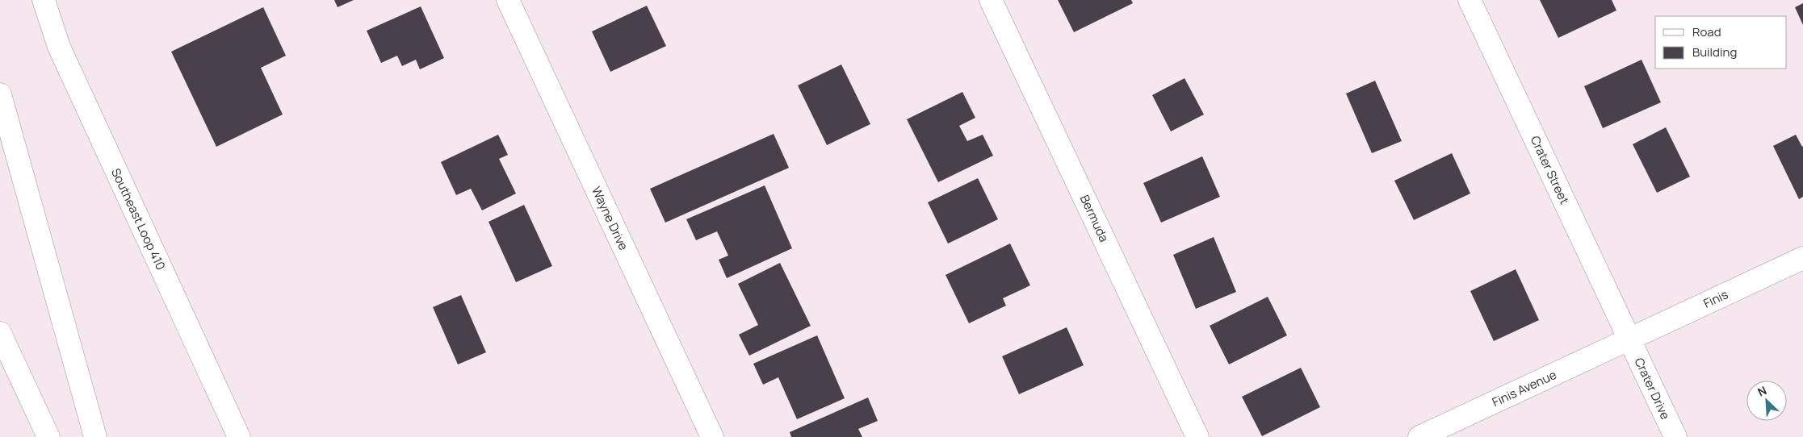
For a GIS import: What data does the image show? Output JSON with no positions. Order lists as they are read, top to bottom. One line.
{"streets":{"main road":["Crater Street","Wayne Drive","Bermuda","Southeast Loop 410","Finis","Finis Avenue","Crater Drive"]},"crossings":[["Crater Street","Finis"],["Crater Street","Finis Avenue"],["Crater Street","Crater Drive"],["Finis","Finis Avenue"],["Finis","Crater Drive"],["Finis Avenue","Crater Drive"]],"legend":["Road","Building"],"north":"top left"}
